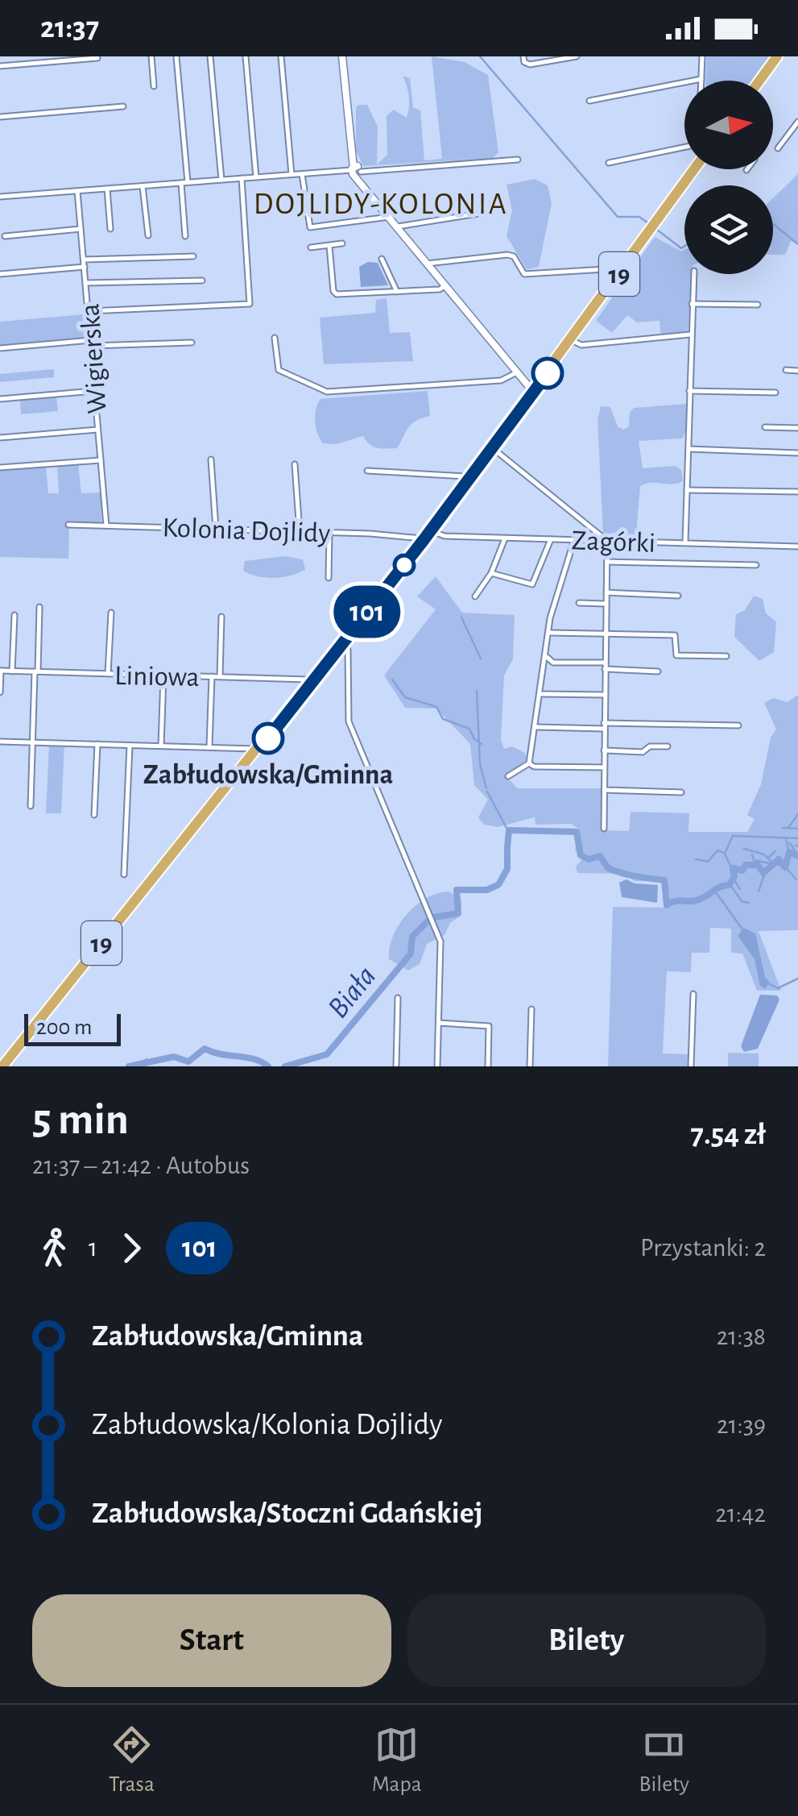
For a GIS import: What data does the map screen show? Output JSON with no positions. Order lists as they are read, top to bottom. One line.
{"streets":{"highway":["19"],"street":["Wigierska","Kolonia Dojlidy","Zagórki","Liniowa"]},"crossings":[["19","Kolonia Dojlidy"],["19","Zagórki"],["19","Liniowa"],["Wigierska","Kolonia Dojlidy"],["Kolonia Dojlidy","Zagórki"]],"districts":["DOJLIDY-KOLONIA"],"water":["Biała"],"places":["Zabłudowska/Gminna"],"lines":["bus line 101"],"scale_bar":"200 m","north":"right","page":{"status":"21:37","on_map":"101","scale":"200 m","heading":["5 min","21:37 – 21:42 · Autobus","7.54 zł"],"legs":["1","101","Przystanki: 2"],"list":[{"name":"Zabłudowska/Gminna","value":"21:38"},{"name":"Zabłudowska/Kolonia Dojlidy","value":"21:39"},{"name":"Zabłudowska/Stoczni Gdańskiej","value":"21:42"}],"buttons":["Start","Bilety"],"tabs":["Trasa","Mapa","Bilety"]}}
